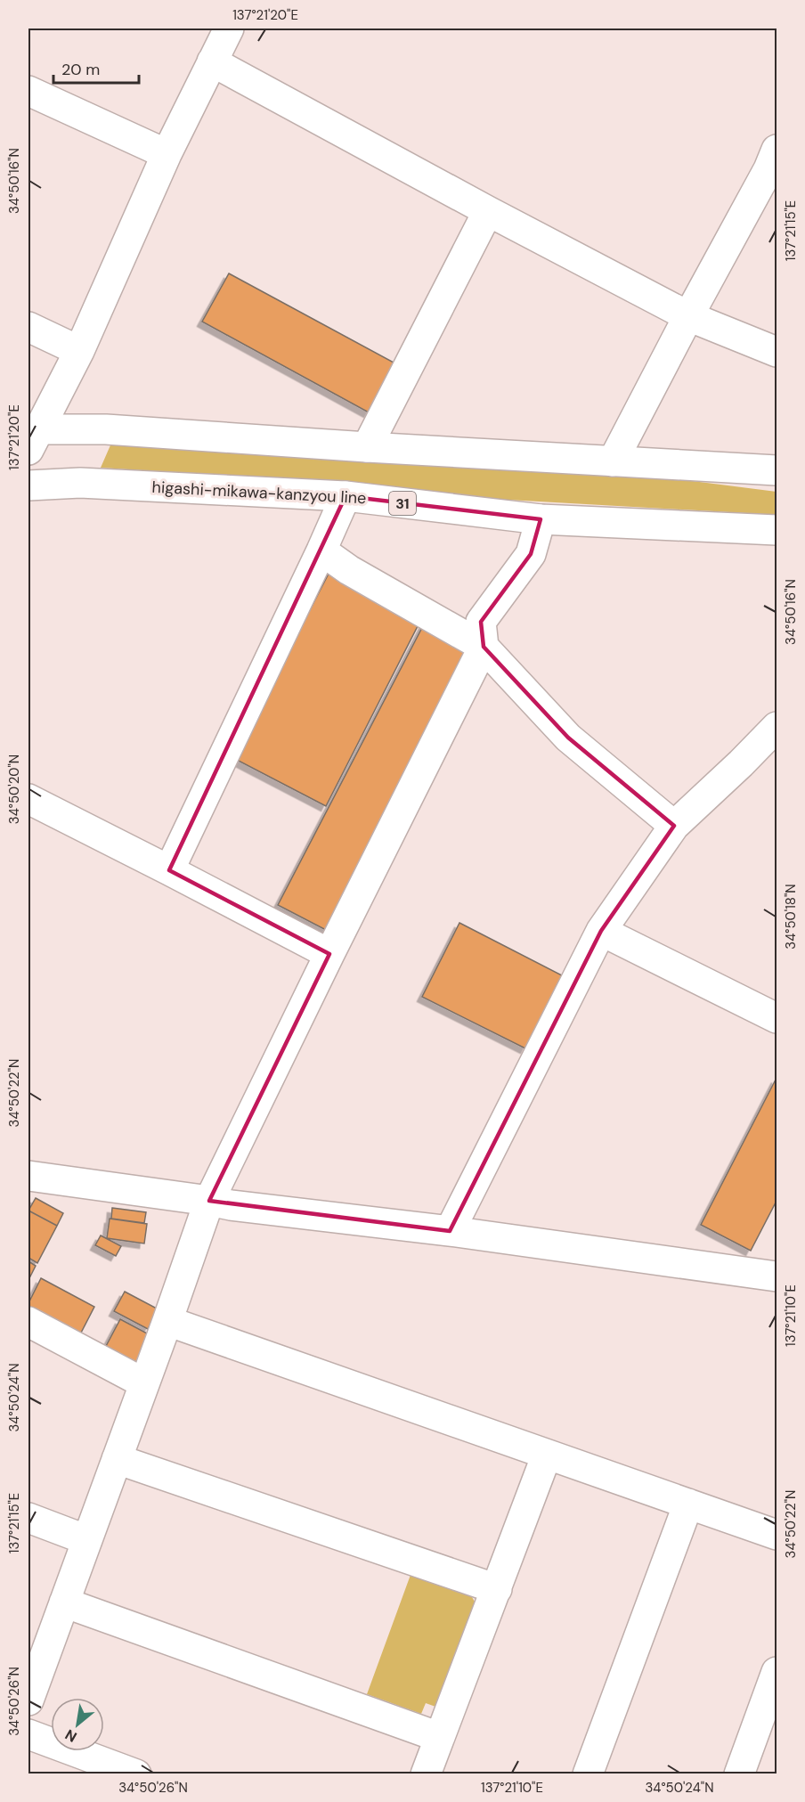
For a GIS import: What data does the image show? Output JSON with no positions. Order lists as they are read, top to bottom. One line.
{"streets":{"street":["higashi-mikawa-kanzyou line","31"]},"scale_bar":"20 m","north":"bottom left","coordinates":["137°21'20\"E","34°50'16\"N","137°21'15\"E","34°50'20\"N","34°50'18\"N","34°50'22\"N","137°21'10\"E","34°50'24\"N","34°50'26\"N"]}
